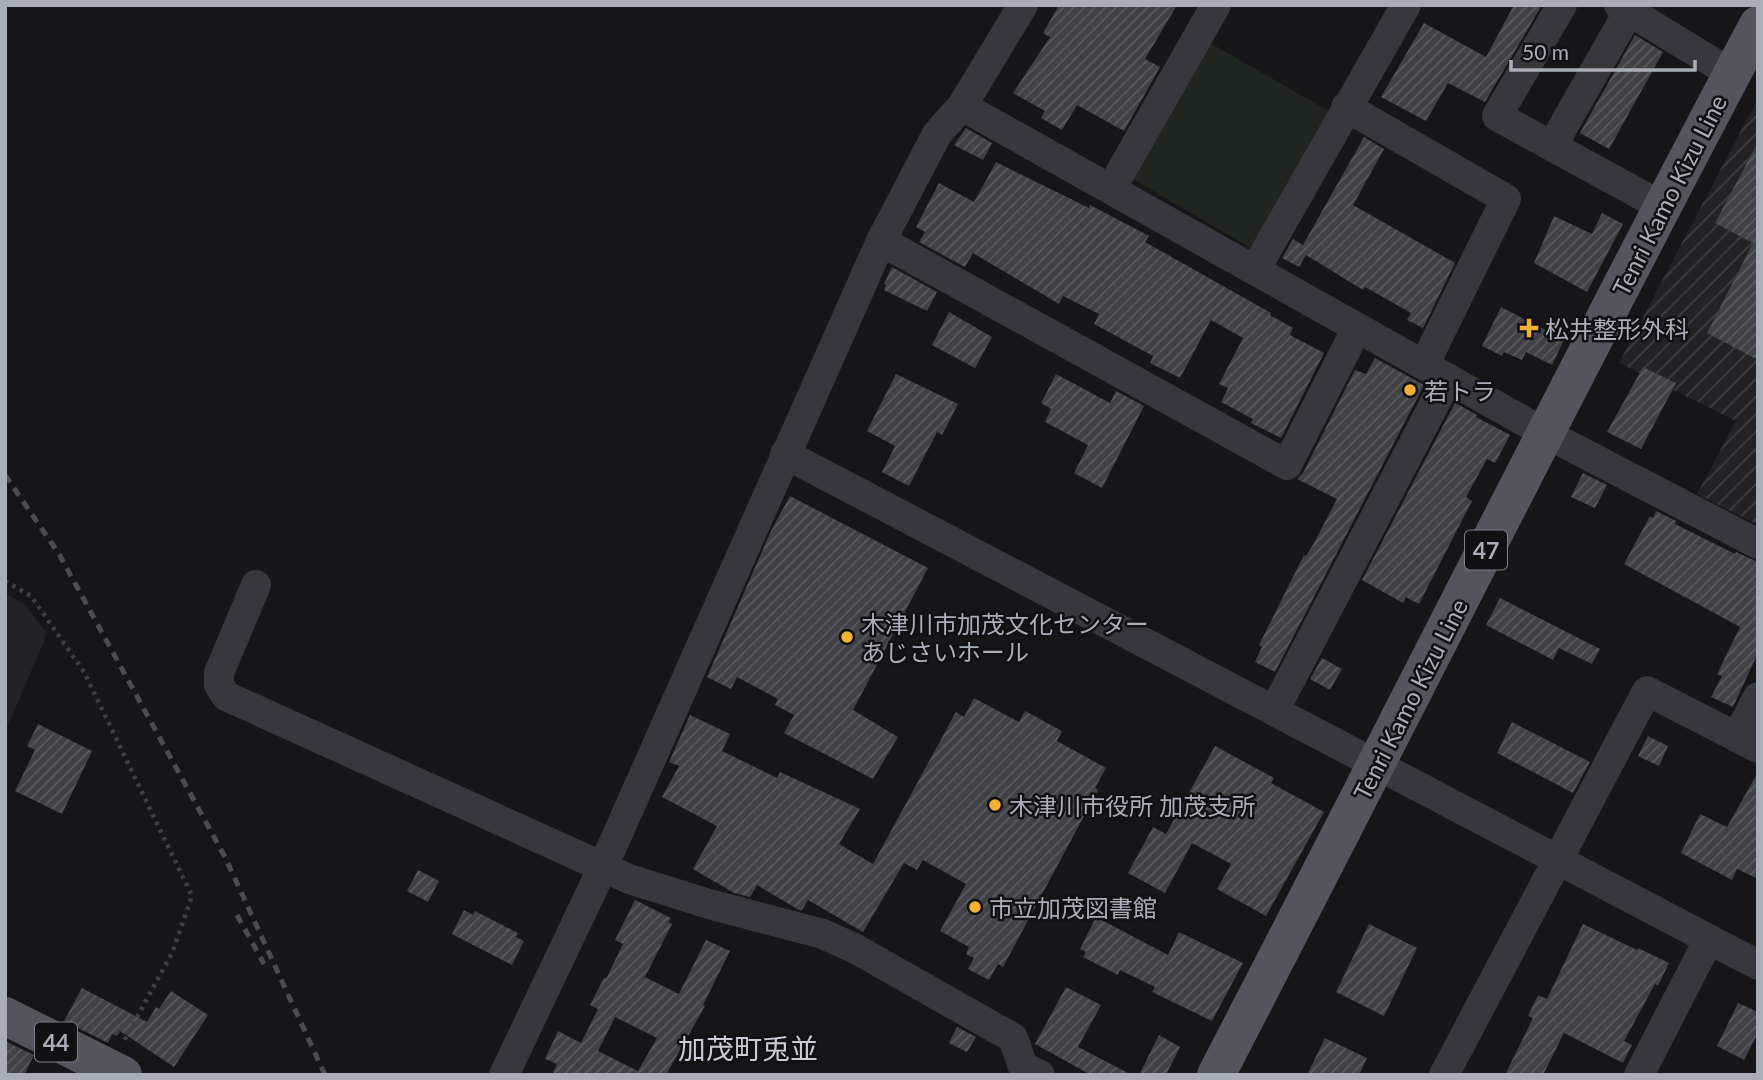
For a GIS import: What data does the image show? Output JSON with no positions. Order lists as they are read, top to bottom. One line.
{"streets":{"main road":["Tenri Kamo Kizu Line","47","44"]},"districts":["加茂町兎並"],"places":{"health":["松井整形外科"],"other":["若トラ","木津川市加茂文化センター あじさいホール","木津川市役所 加茂支所","市立加茂図書館"]},"scale_bar":"50 m"}
